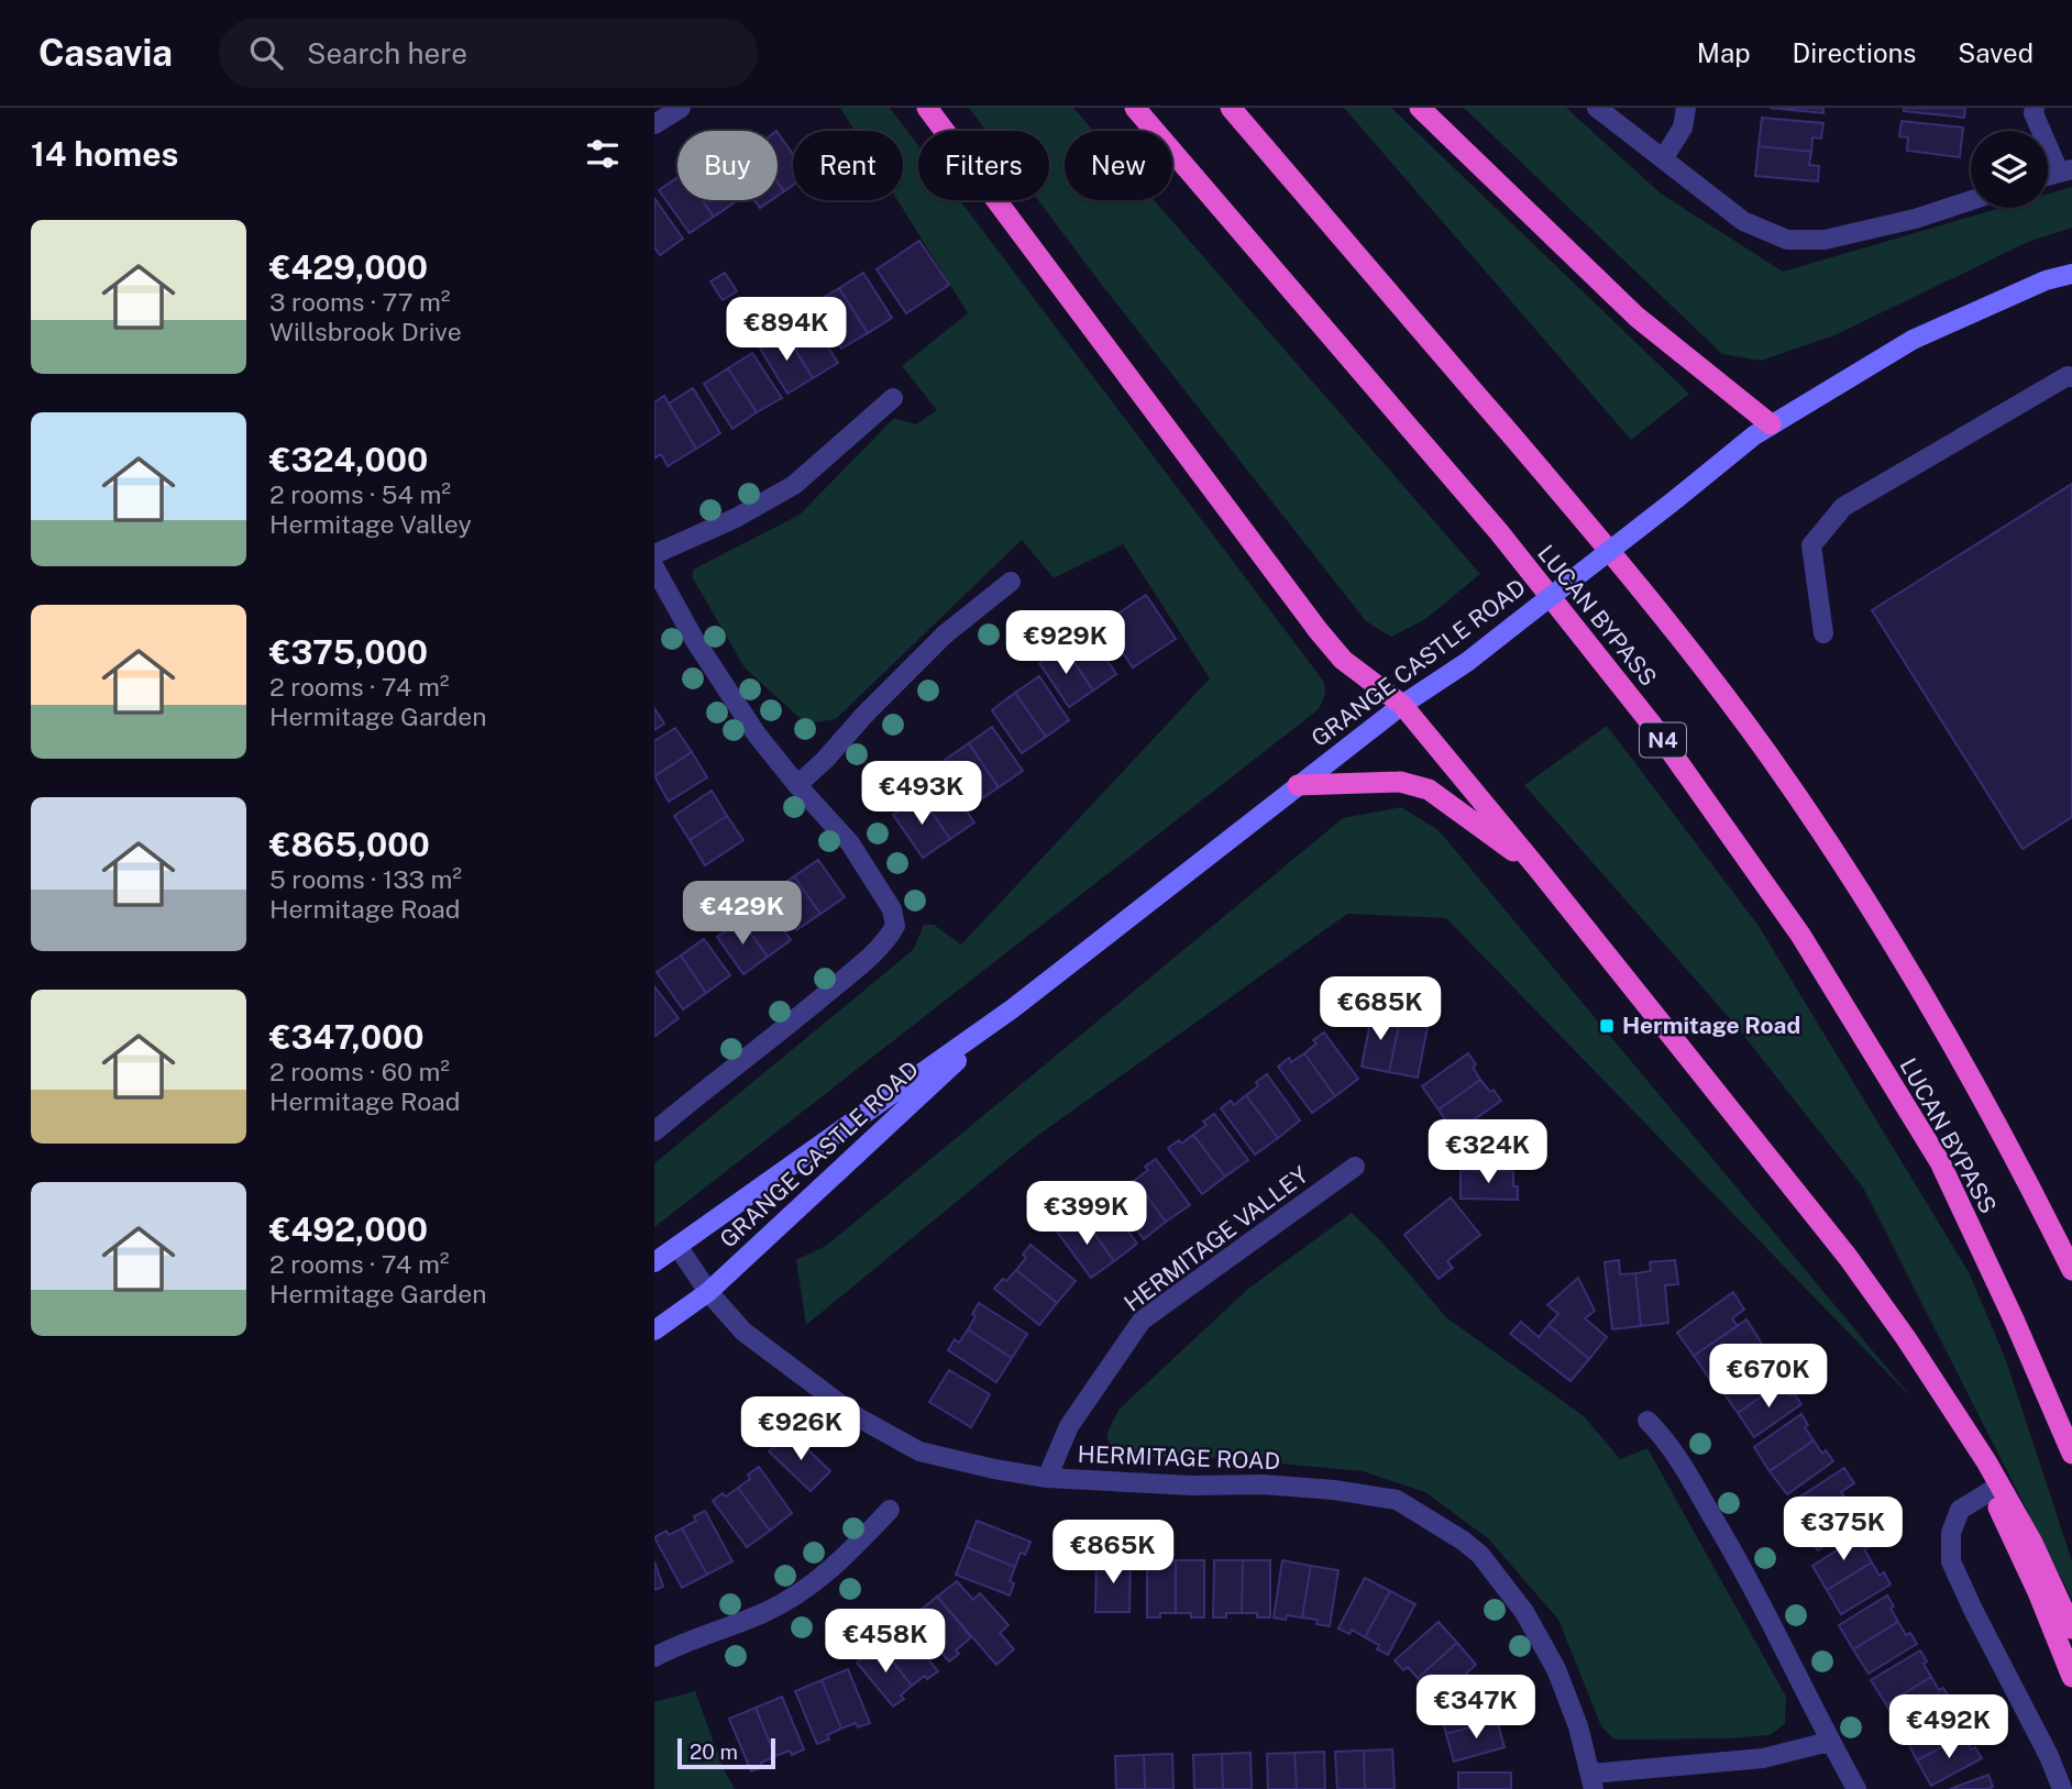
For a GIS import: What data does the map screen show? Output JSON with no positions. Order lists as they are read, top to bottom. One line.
{"streets":{"highway":["LUCAN BYPASS","N4"],"main road":["GRANGE CASTLE ROAD"],"street":["HERMITAGE VALLEY","HERMITAGE ROAD"]},"crossings":[["GRANGE CASTLE ROAD","HERMITAGE ROAD"],["HERMITAGE VALLEY","HERMITAGE ROAD"]],"places":{"transit":["Hermitage Road"]},"scale_bar":"20 m","page":{"header":"Casavia","search":"Search here","nav":["Map","Directions","Saved"],"heading":"14 homes","chip":["Buy","Rent","Filters","New"],"list":[{"name":"€429,000","note":"3 rooms · 77 m² · Willsbrook Drive"},{"name":"€324,000","note":"2 rooms · 54 m² · Hermitage Valley"},{"name":"€375,000","note":"2 rooms · 74 m² · Hermitage Garden"},{"name":"€865,000","note":"5 rooms · 133 m² · Hermitage Road"},{"name":"€347,000","note":"2 rooms · 60 m² · Hermitage Road"},{"name":"€492,000","note":"2 rooms · 74 m² · Hermitage Garden"}],"price":["€894K","€929K","€493K","€429K","€685K","€324K","€399K","€670K","€926K","€375K","€865K","€458K","€347K","€492K"],"scale":"20 m"}}
